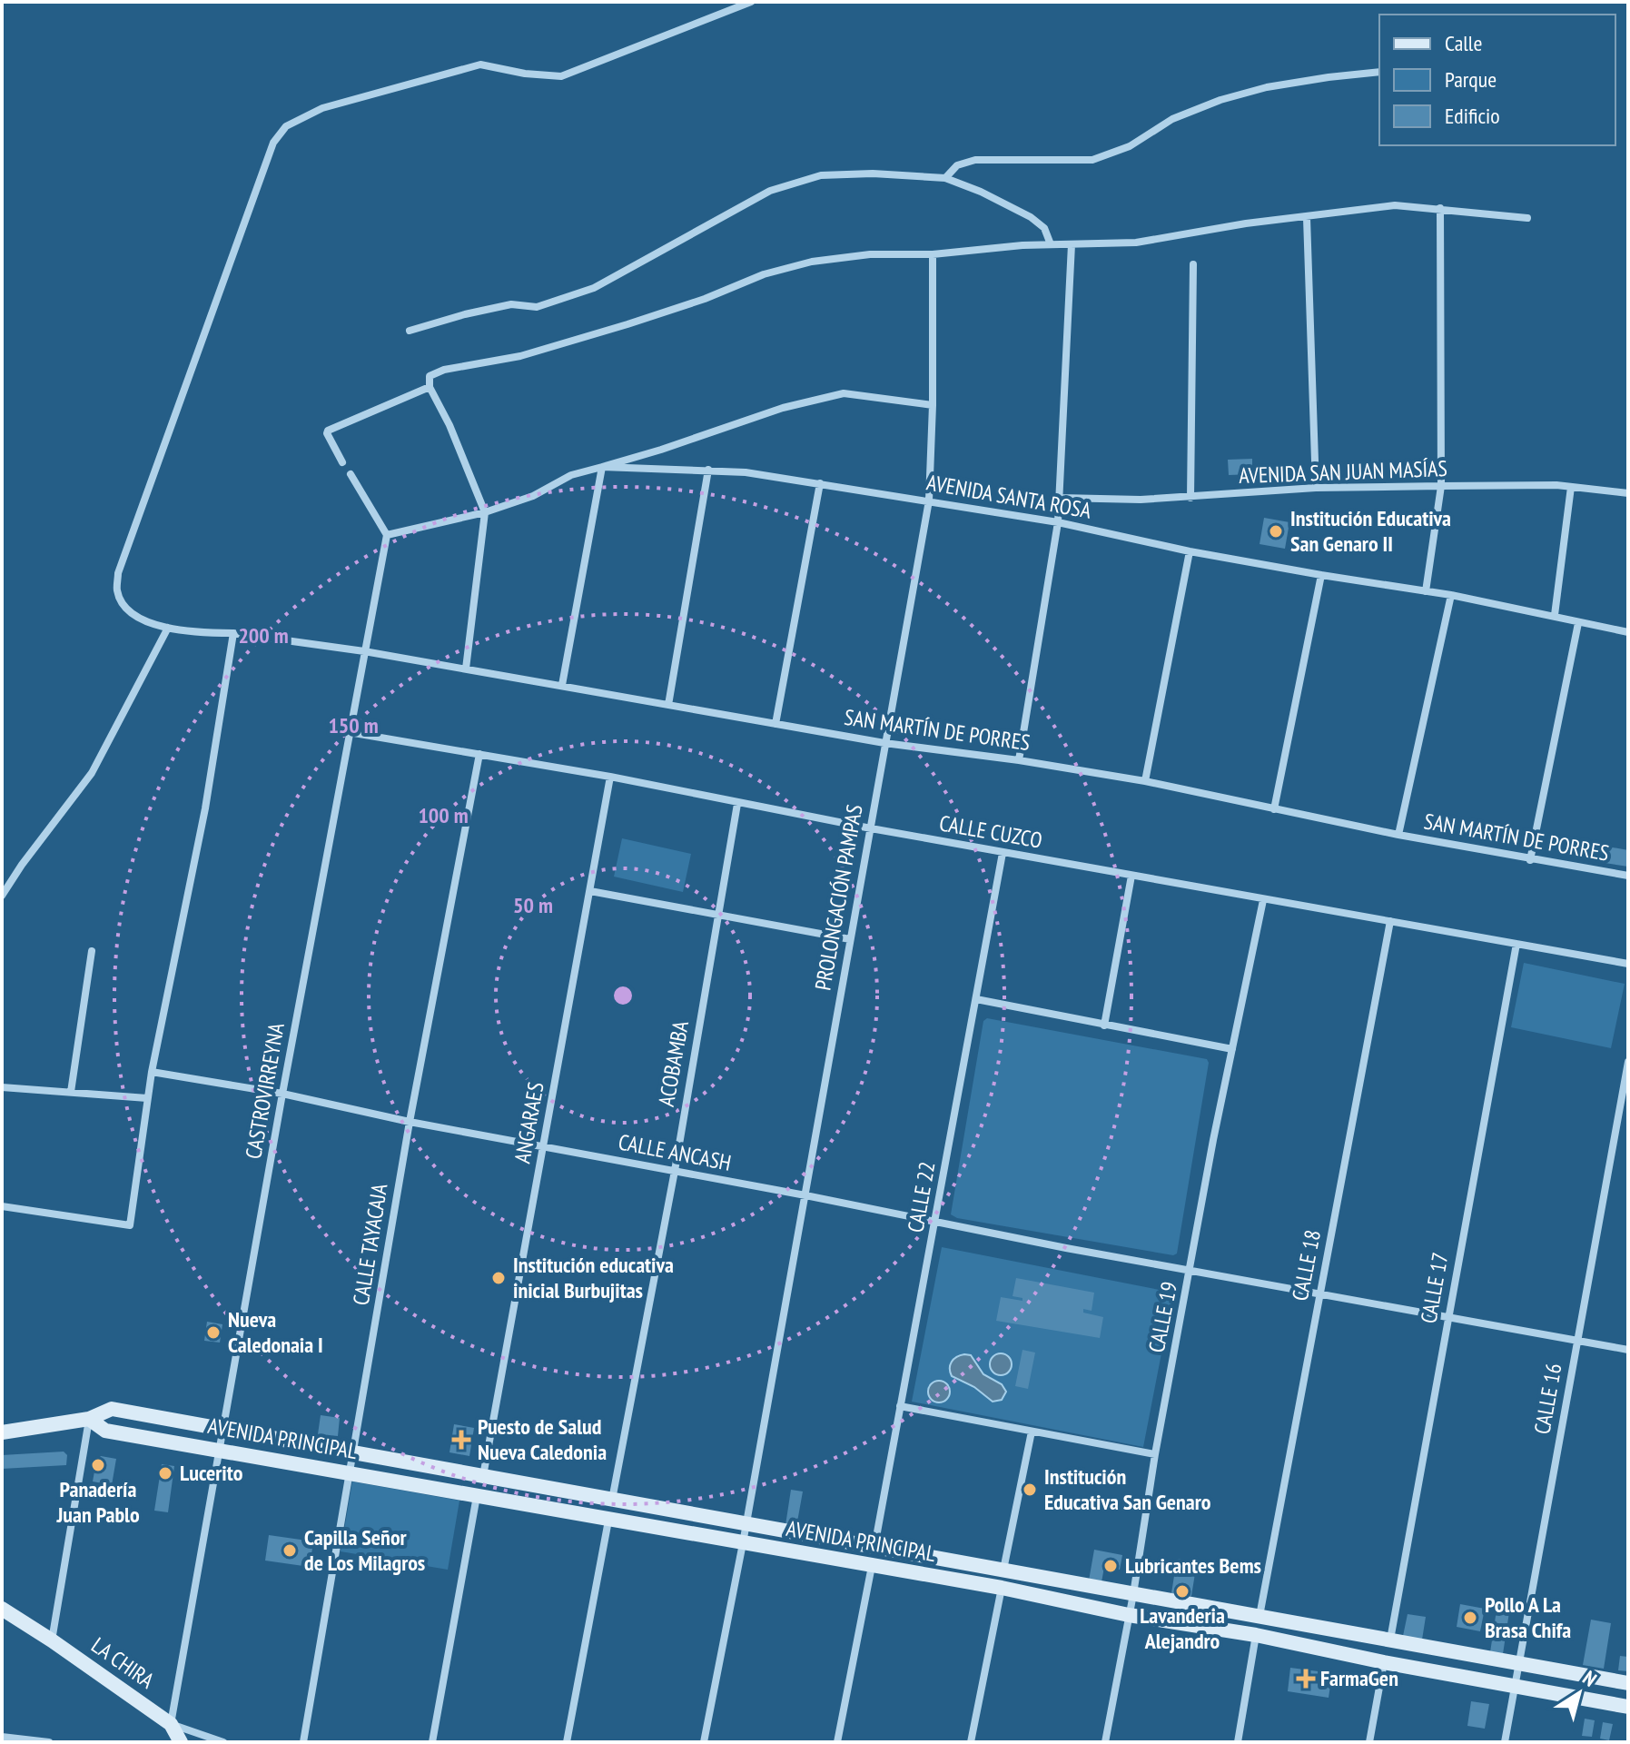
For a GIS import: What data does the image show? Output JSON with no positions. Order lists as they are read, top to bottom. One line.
{"streets":{"street":["AVENIDA SAN JUAN MASÍAS","AVENIDA SANTA ROSA","SAN MARTÍN DE PORRES","CALLE CUZCO","PROLONGACIÓN PAMPAS","ACOBAMBA","CASTROVIRREYNA","ANGARAES","CALLE ANCASH","CALLE 22","CALLE TAYACAJA","CALLE 18","CALLE 17","CALLE 19","CALLE 16","AVENIDA PRINCIPAL","LA CHIRA"]},"crossings":[["AVENIDA SANTA ROSA","PROLONGACIÓN PAMPAS"],["AVENIDA SANTA ROSA","CASTROVIRREYNA"],["SAN MARTÍN DE PORRES","PROLONGACIÓN PAMPAS"],["SAN MARTÍN DE PORRES","CASTROVIRREYNA"],["CALLE CUZCO","PROLONGACIÓN PAMPAS"],["CALLE CUZCO","ACOBAMBA"],["CALLE CUZCO","CASTROVIRREYNA"],["CALLE CUZCO","ANGARAES"],["CALLE CUZCO","CALLE 22"],["CALLE CUZCO","CALLE TAYACAJA"],["CALLE CUZCO","CALLE 18"],["CALLE CUZCO","CALLE 17"],["CALLE CUZCO","CALLE 19"],["PROLONGACIÓN PAMPAS","CALLE ANCASH"],["PROLONGACIÓN PAMPAS","AVENIDA PRINCIPAL"],["ACOBAMBA","CALLE ANCASH"],["ACOBAMBA","AVENIDA PRINCIPAL"],["CASTROVIRREYNA","CALLE ANCASH"],["CASTROVIRREYNA","AVENIDA PRINCIPAL"],["CASTROVIRREYNA","LA CHIRA"],["ANGARAES","CALLE ANCASH"],["ANGARAES","AVENIDA PRINCIPAL"],["CALLE ANCASH","CALLE 22"],["CALLE ANCASH","CALLE TAYACAJA"],["CALLE ANCASH","CALLE 18"],["CALLE ANCASH","CALLE 17"],["CALLE ANCASH","CALLE 19"],["CALLE ANCASH","CALLE 16"],["CALLE 22","AVENIDA PRINCIPAL"],["CALLE TAYACAJA","AVENIDA PRINCIPAL"],["CALLE 18","AVENIDA PRINCIPAL"],["CALLE 17","AVENIDA PRINCIPAL"],["CALLE 19","AVENIDA PRINCIPAL"],["CALLE 16","AVENIDA PRINCIPAL"]],"places":{"other":["Institución Educativa San Genaro II","Institución educativa inicial Burbujitas","Nueva Caledonaia I","Panadería Juan Pablo","Lucerito","Institución Educativa San Genaro","Capilla Señor de Los Milagros","Lubricantes Bems","Lavanderia Alejandro","Pollo A La Brasa Chifa"],"health":["Puesto de Salud Nueva Caledonia","FarmaGen"]},"legend":["Calle","Parque","Edificio"],"north":"top right","rings":["200 m","150 m","100 m","50 m"]}
